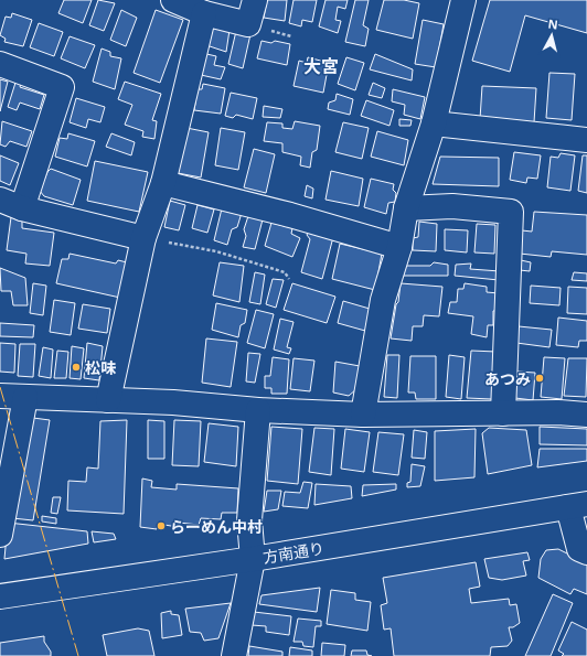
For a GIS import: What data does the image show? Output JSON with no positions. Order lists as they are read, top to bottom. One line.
{"streets":{"street":["方南通り"]},"districts":["大宮"],"places":["松味","あつみ","らーめん中村"],"north":"top"}
